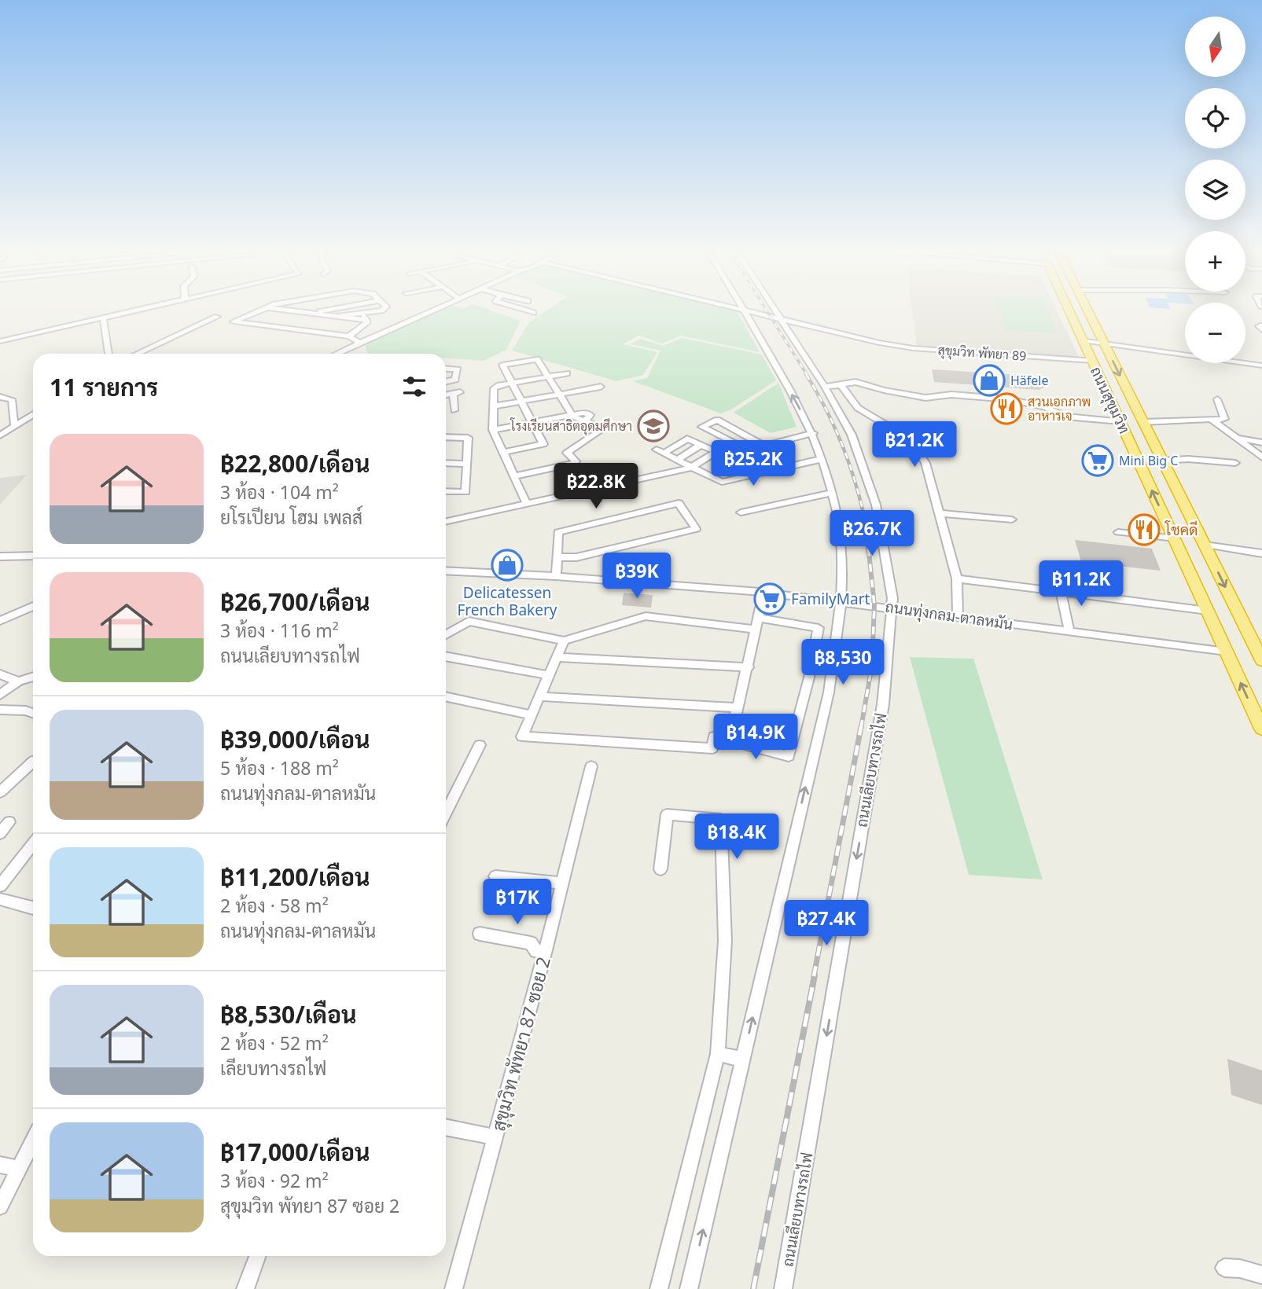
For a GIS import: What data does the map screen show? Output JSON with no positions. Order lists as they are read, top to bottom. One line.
{"streets":{"highway":["ถนนสุขุมวิท"],"street":["สุขุมวิท พัทยา 89","ถนนทุ่งกลม-ตาลหมัน","ถนนเลียบทางรถไฟ","สุขุมวิท พัทยา 87 ซอย 2"]},"crossings":[["สุขุมวิท พัทยา 89","ถนนสุขุมวิท"],["สุขุมวิท พัทยา 89","ถนนเลียบทางรถไฟ"],["ถนนสุขุมวิท","ถนนทุ่งกลม-ตาลหมัน"],["ถนนทุ่งกลม-ตาลหมัน","ถนนเลียบทางรถไฟ"]],"places":{"shop":["Häfele","Delicatessen French Bakery"],"restaurant":["สวนเอกภาพ อาหารเจ","โชคดี"],"school or university":["โรงเรียนสาธิตอุดมศึกษา"],"supermarket":["Mini Big C","FamilyMart"]},"north":"bottom","page":{"map_buttons":["+","−"],"heading":"11 รายการ","list":[{"name":"฿22,800/เดือน","note":"3 ห้อง · 104 m² · ยโรเปียน โฮม เพลส์"},{"name":"฿26,700/เดือน","note":"3 ห้อง · 116 m² · ถนนเลียบทางรถไฟ"},{"name":"฿39,000/เดือน","note":"5 ห้อง · 188 m² · ถนนทุ่งกลม-ตาลหมัน"},{"name":"฿11,200/เดือน","note":"2 ห้อง · 58 m² · ถนนทุ่งกลม-ตาลหมัน"},{"name":"฿8,530/เดือน","note":"2 ห้อง · 52 m² · เลียบทางรถไฟ"},{"name":"฿17,000/เดือน","note":"3 ห้อง · 92 m² · สุขุมวิท พัทยา 87 ซอย 2"}],"price":["฿21.2K","฿25.2K","฿22.8K","฿26.7K","฿39K","฿11.2K","฿8,530","฿14.9K","฿18.4K","฿17K","฿27.4K"]}}
